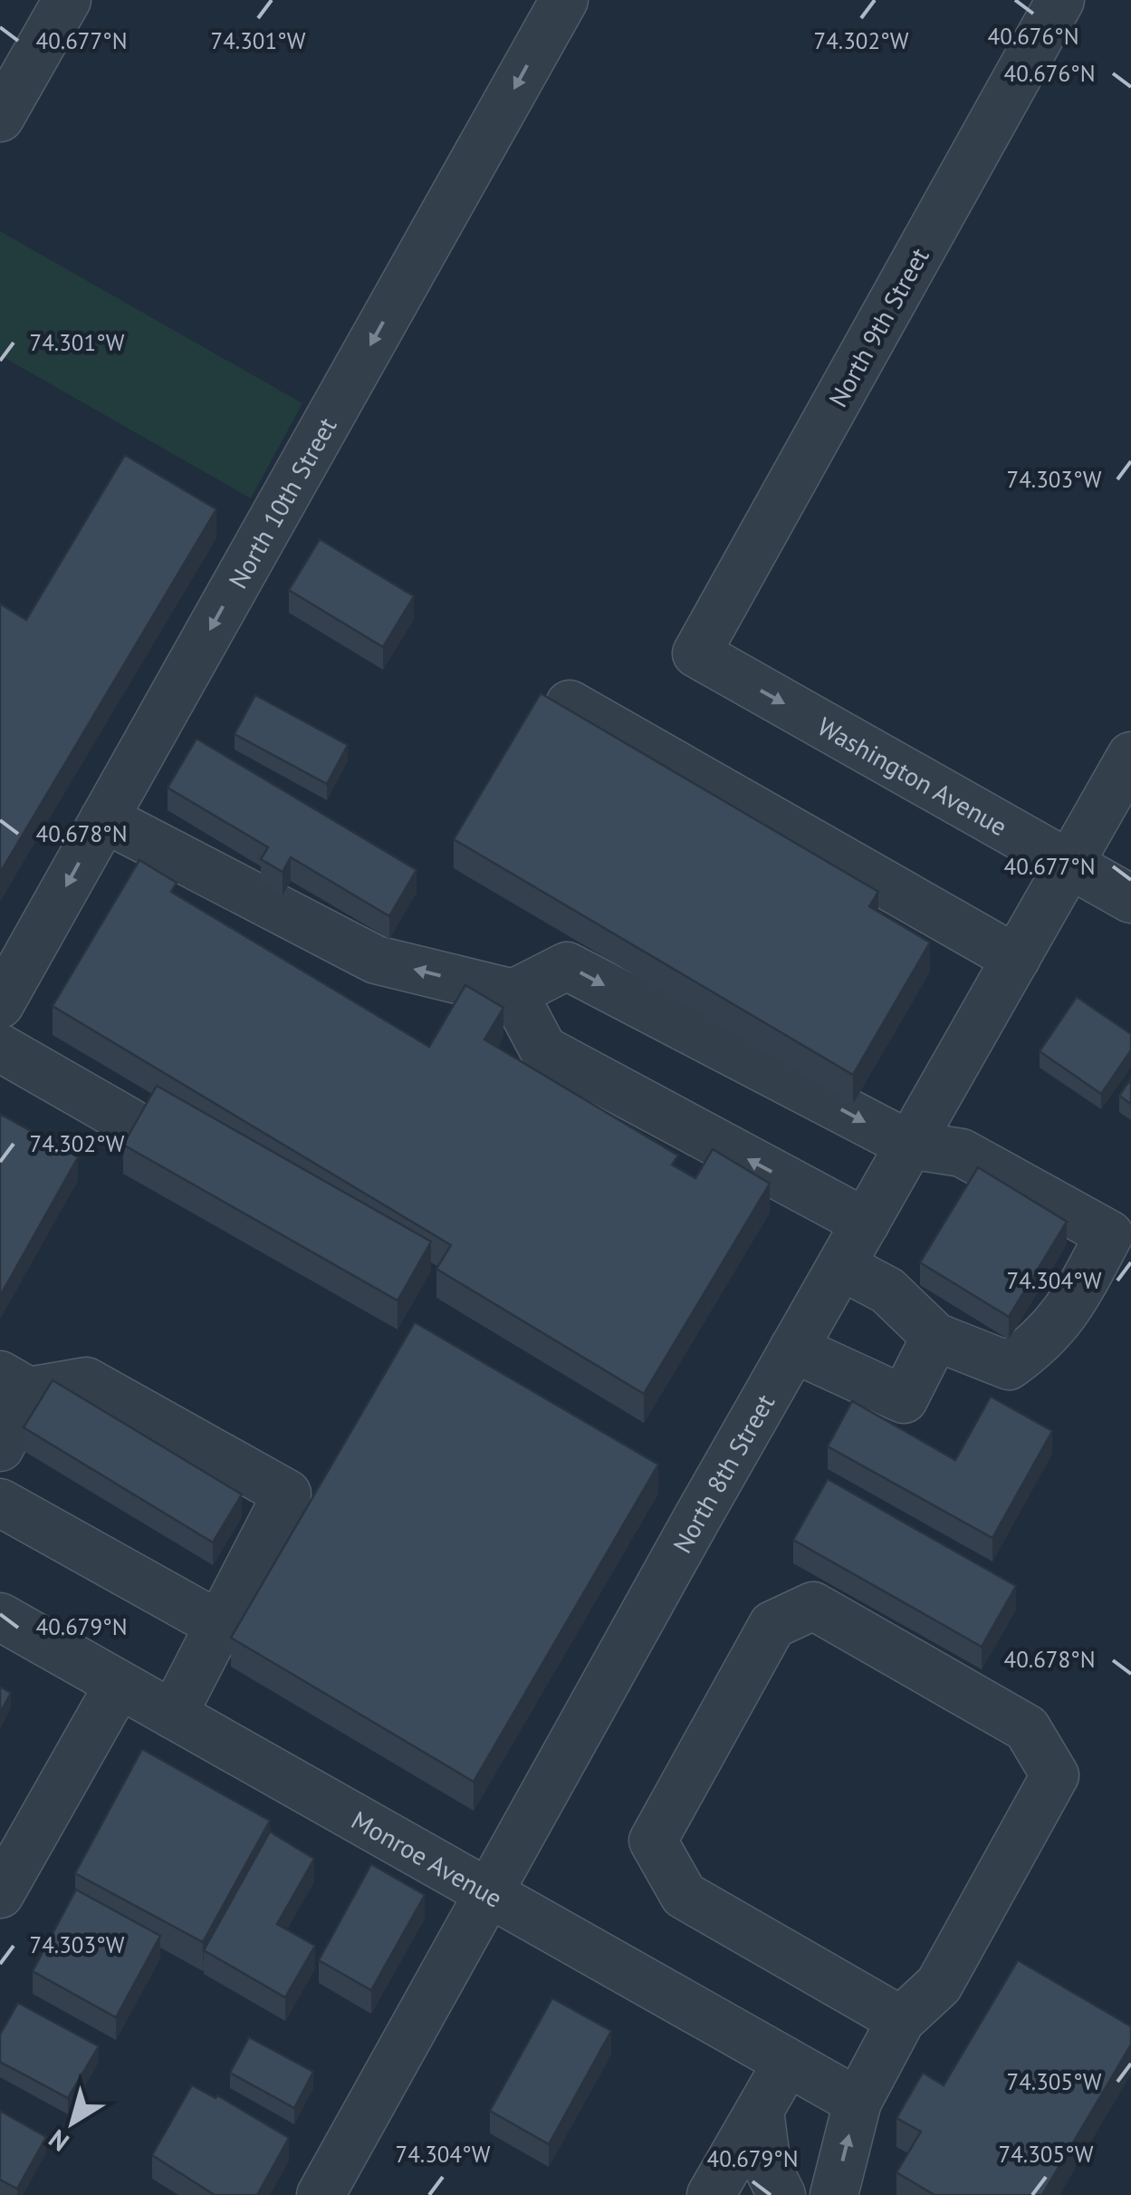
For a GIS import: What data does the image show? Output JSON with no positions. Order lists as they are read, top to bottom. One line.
{"streets":{"street":["North 9th Street","North 10th Street","Washington Avenue","North 8th Street","Monroe Avenue"]},"crossings":[["North 9th Street","Washington Avenue"],["Washington Avenue","North 8th Street"],["North 8th Street","Monroe Avenue"]],"one_way":["North 10th Street"],"north":"bottom left","coordinates":["40.676°N","74.301°W","74.302°W","40.677°N","74.303°W","40.678°N","74.304°W","40.679°N","74.305°W"]}
